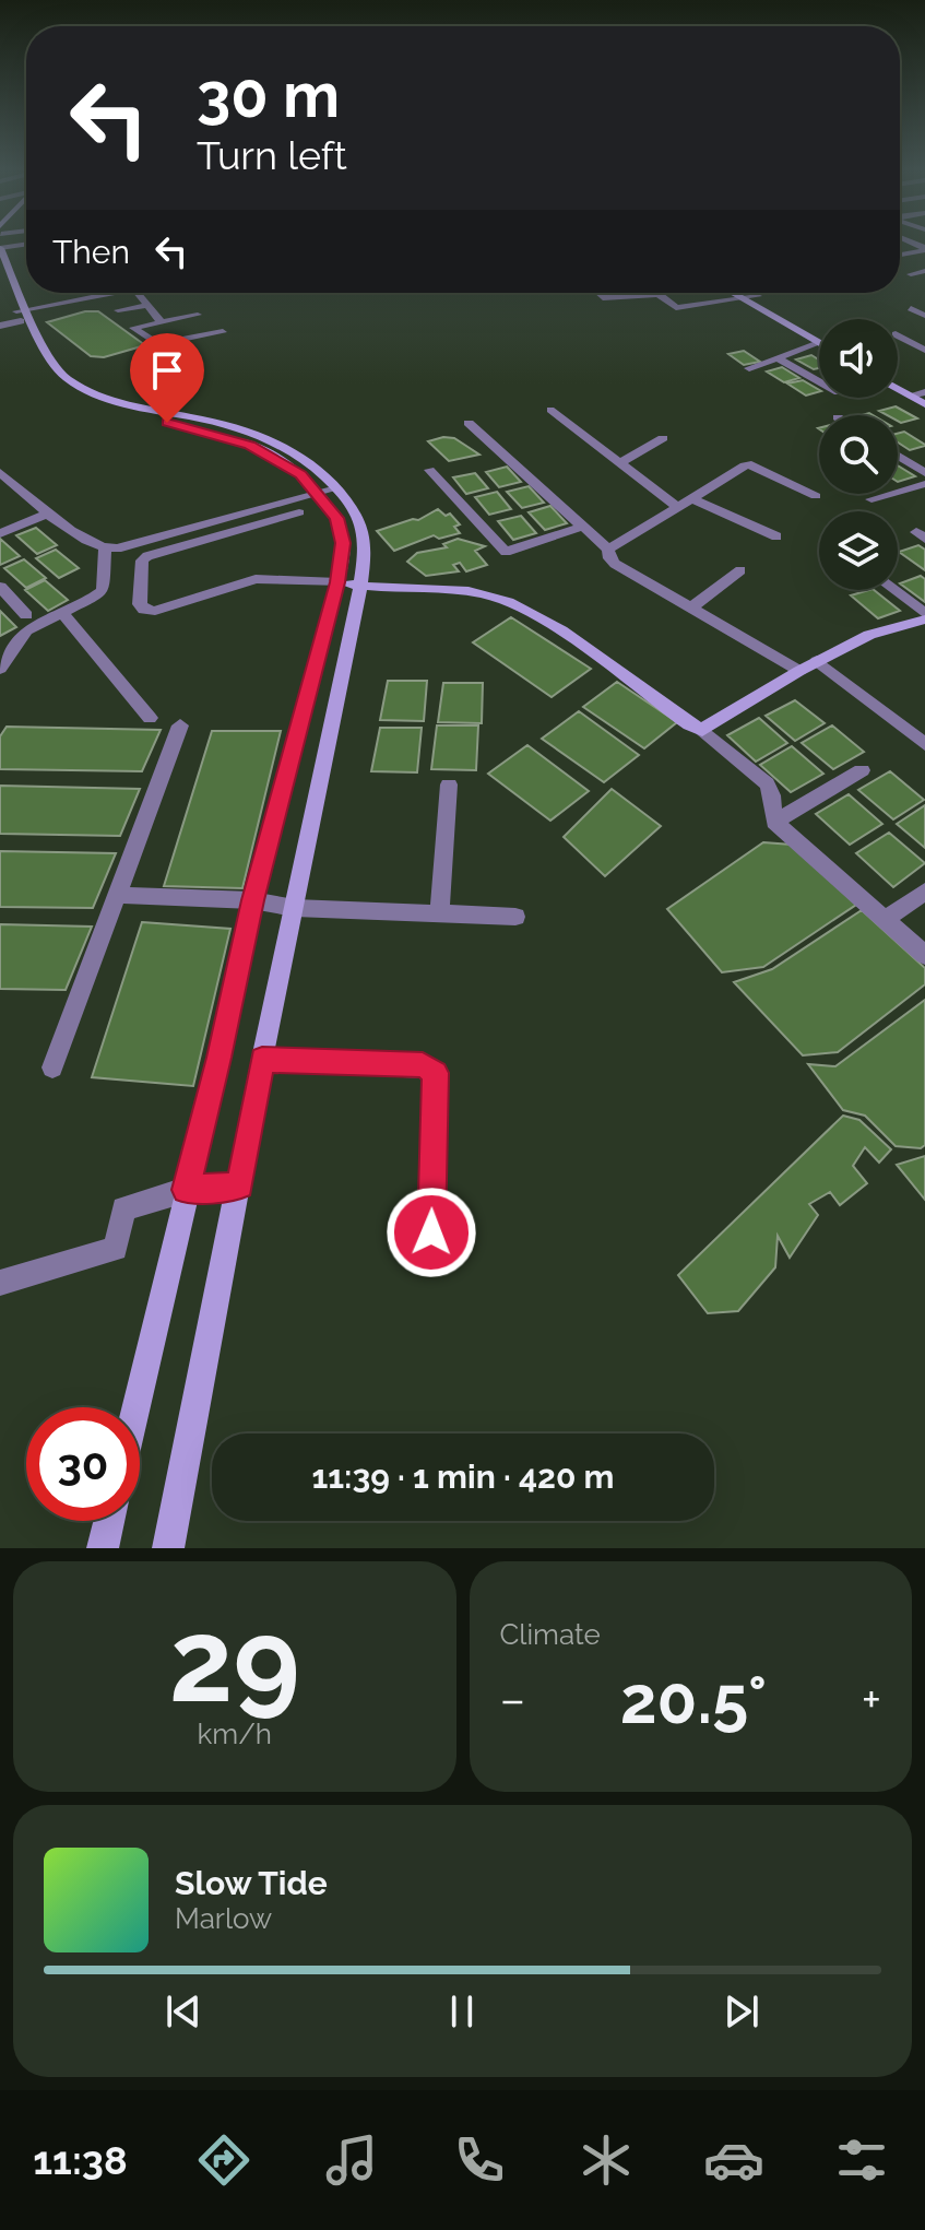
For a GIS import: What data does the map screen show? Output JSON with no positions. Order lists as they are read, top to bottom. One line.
{"page":{"turn":["30 m","Turn left"],"then":"Then","limit":"30","trip":"11:39 · 1 min · 420 m","tile":[["29","km/h"],"Climate"],"heat":["−","20.5°","+"],"song":["Slow Tide","Marlow"],"tabs":"11:38"}}
